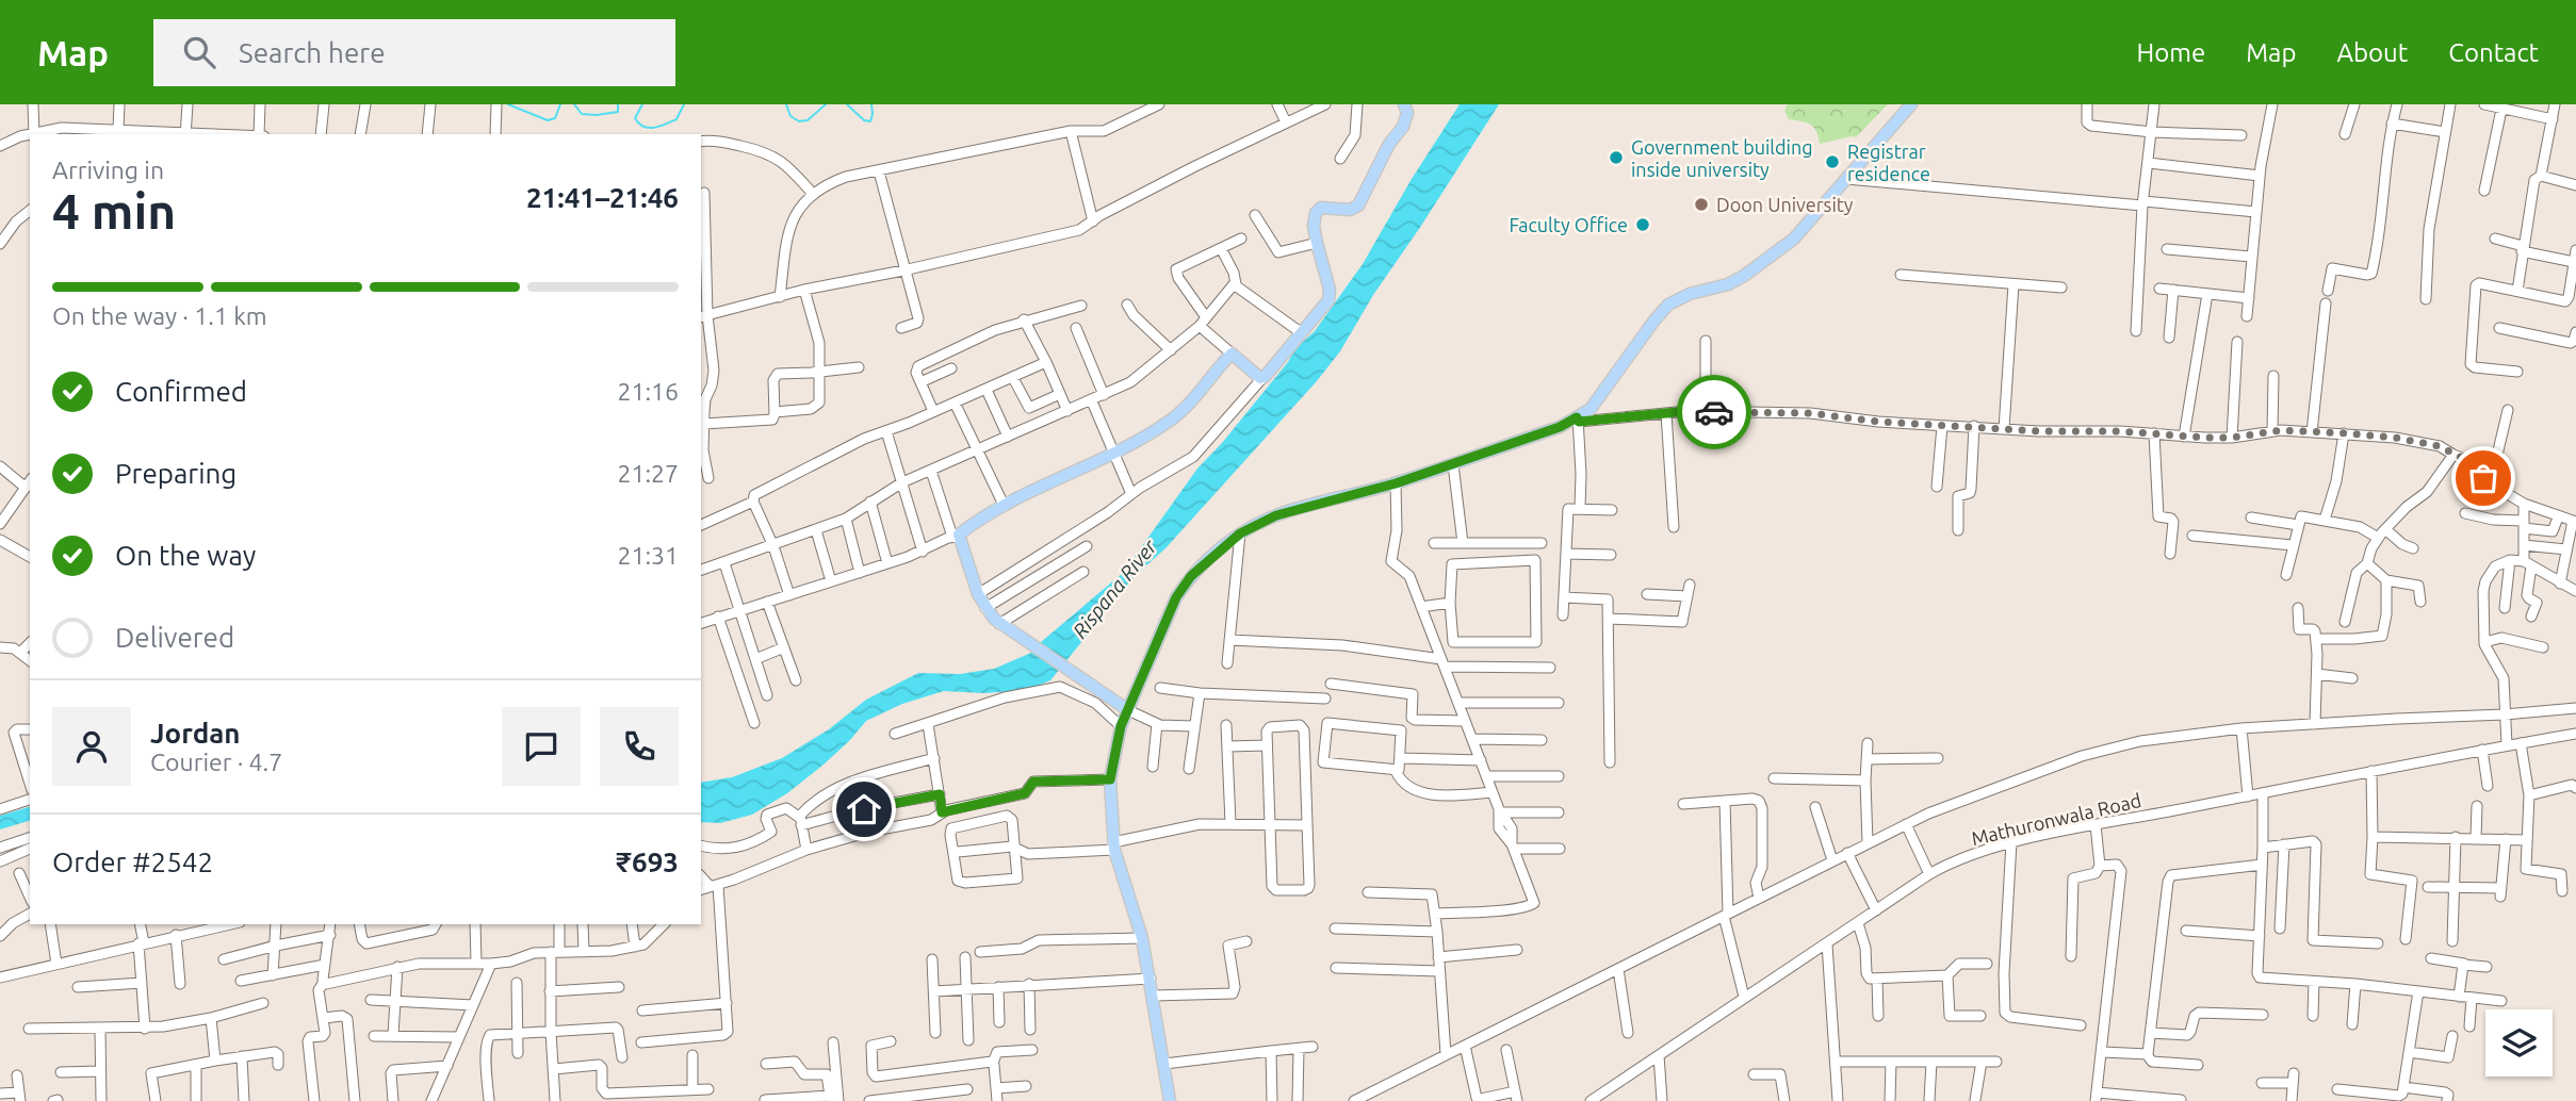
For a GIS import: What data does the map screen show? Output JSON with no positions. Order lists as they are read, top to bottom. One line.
{"streets":{"street":["Mathuronwala Road"]},"water":["Rispana River"],"places":["Government building inside university","Registrar residence","Doon University","Faculty Office"],"page":{"header":"Map","search":"Search here","nav":["Home","Map","About","Contact"],"heading":["4 min","Arriving in","21:41–21:46"],"panel":["Jordan","Courier · 4.7","Order #2542","₹693"],"bar":"On the way · 1.1 km","list":[["Confirmed","21:16"],["Preparing","21:27"],["On the way","21:31"],"Delivered"]}}
